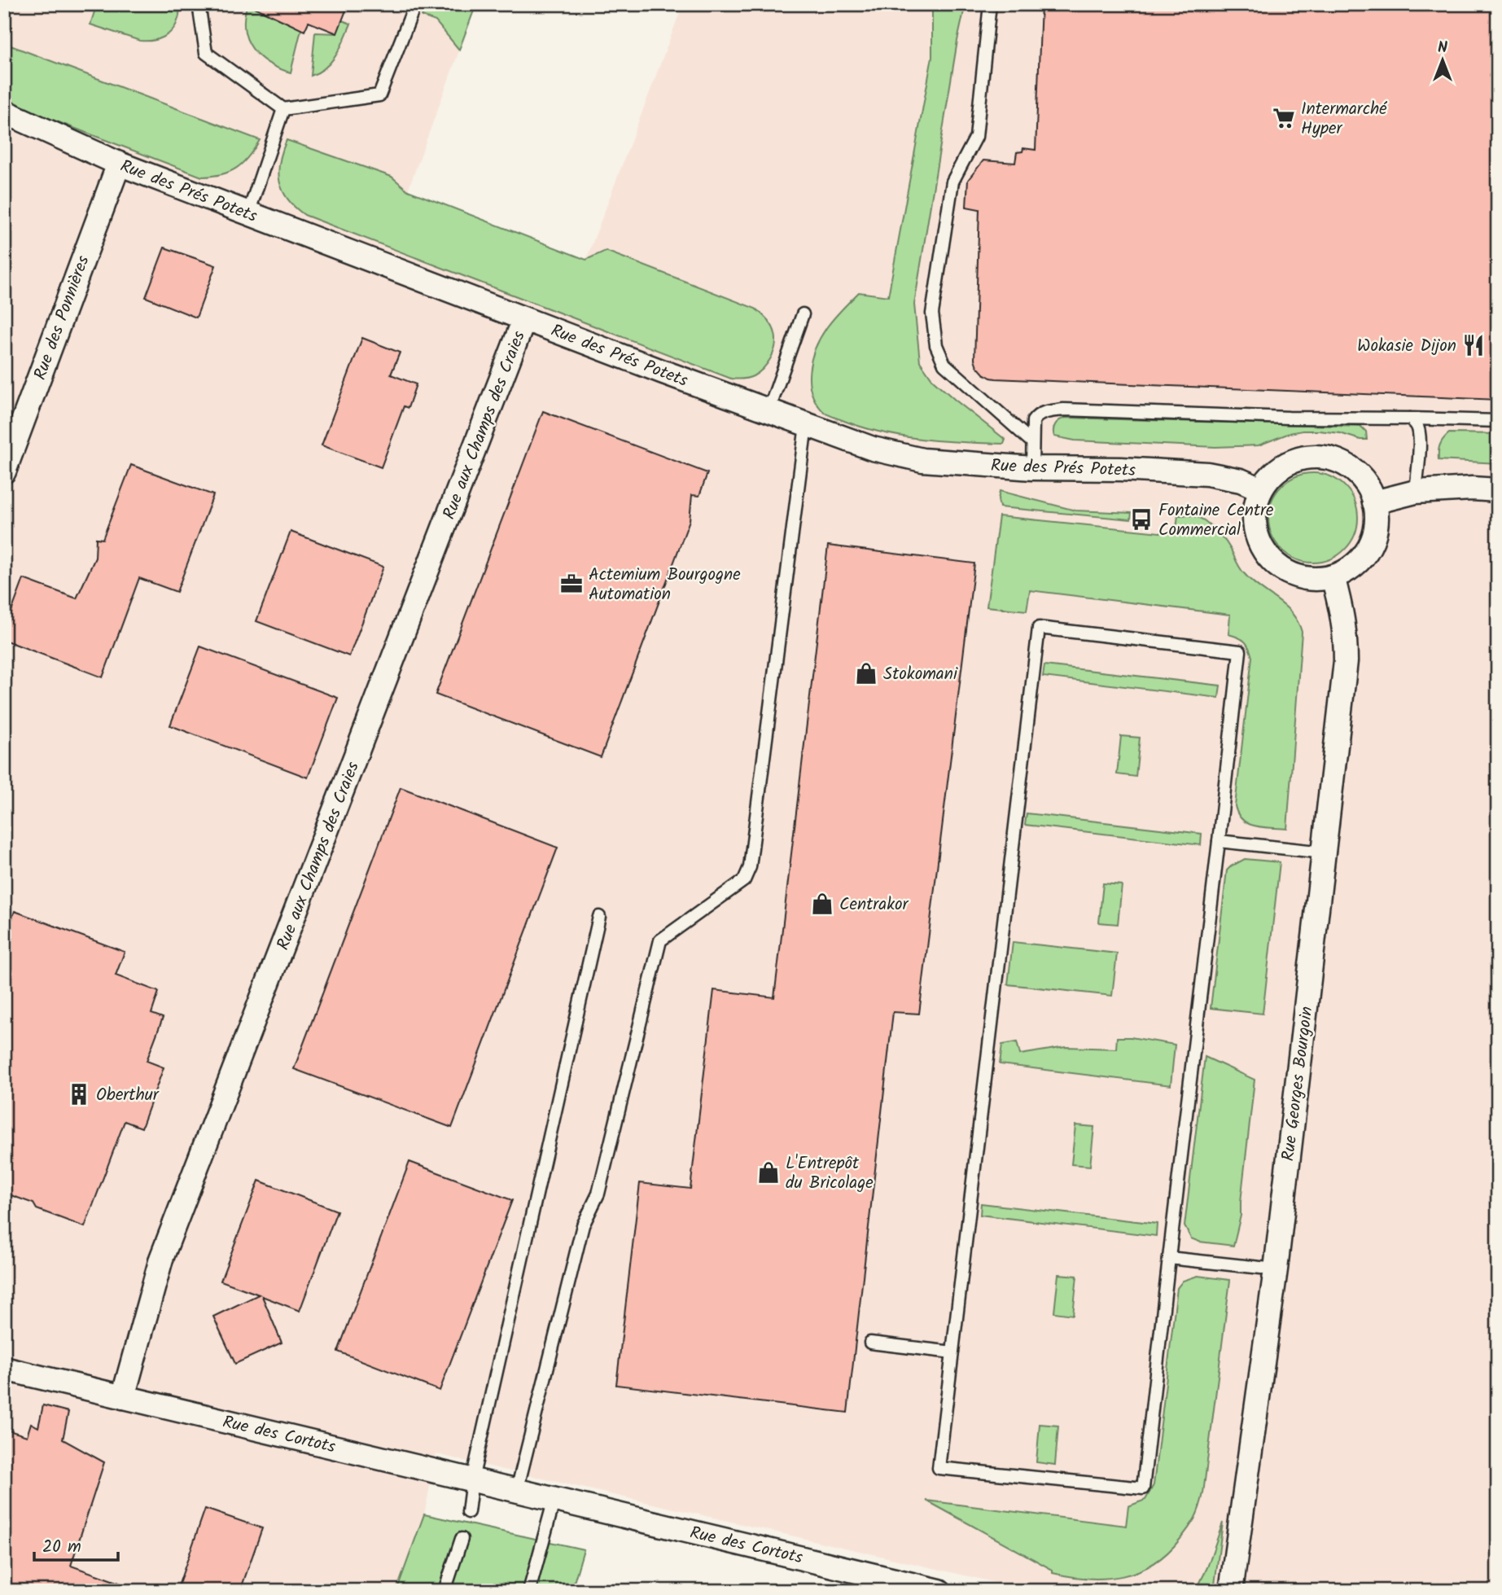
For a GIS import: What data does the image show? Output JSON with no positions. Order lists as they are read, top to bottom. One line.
{"streets":{"street":["Rue des Prés Potets","Rue des Ponnières","Rue aux Champs des Craies","Rue Georges Bourgoin","Rue des Cortots"]},"crossings":[["Rue des Prés Potets","Rue des Ponnières"],["Rue des Prés Potets","Rue aux Champs des Craies"],["Rue des Prés Potets","Rue Georges Bourgoin"],["Rue aux Champs des Craies","Rue des Cortots"]],"places":{"supermarket":["Intermarché Hyper"],"restaurant":["Wokasie Dijon"],"bus stop":["Fontaine Centre Commercial"],"office":["Actemium Bourgogne Automation"],"shop":["Stokomani","Centrakor","L'Entrepôt du Bricolage"],"building":["Oberthur"]},"scale_bar":"20 m","north":"top"}
